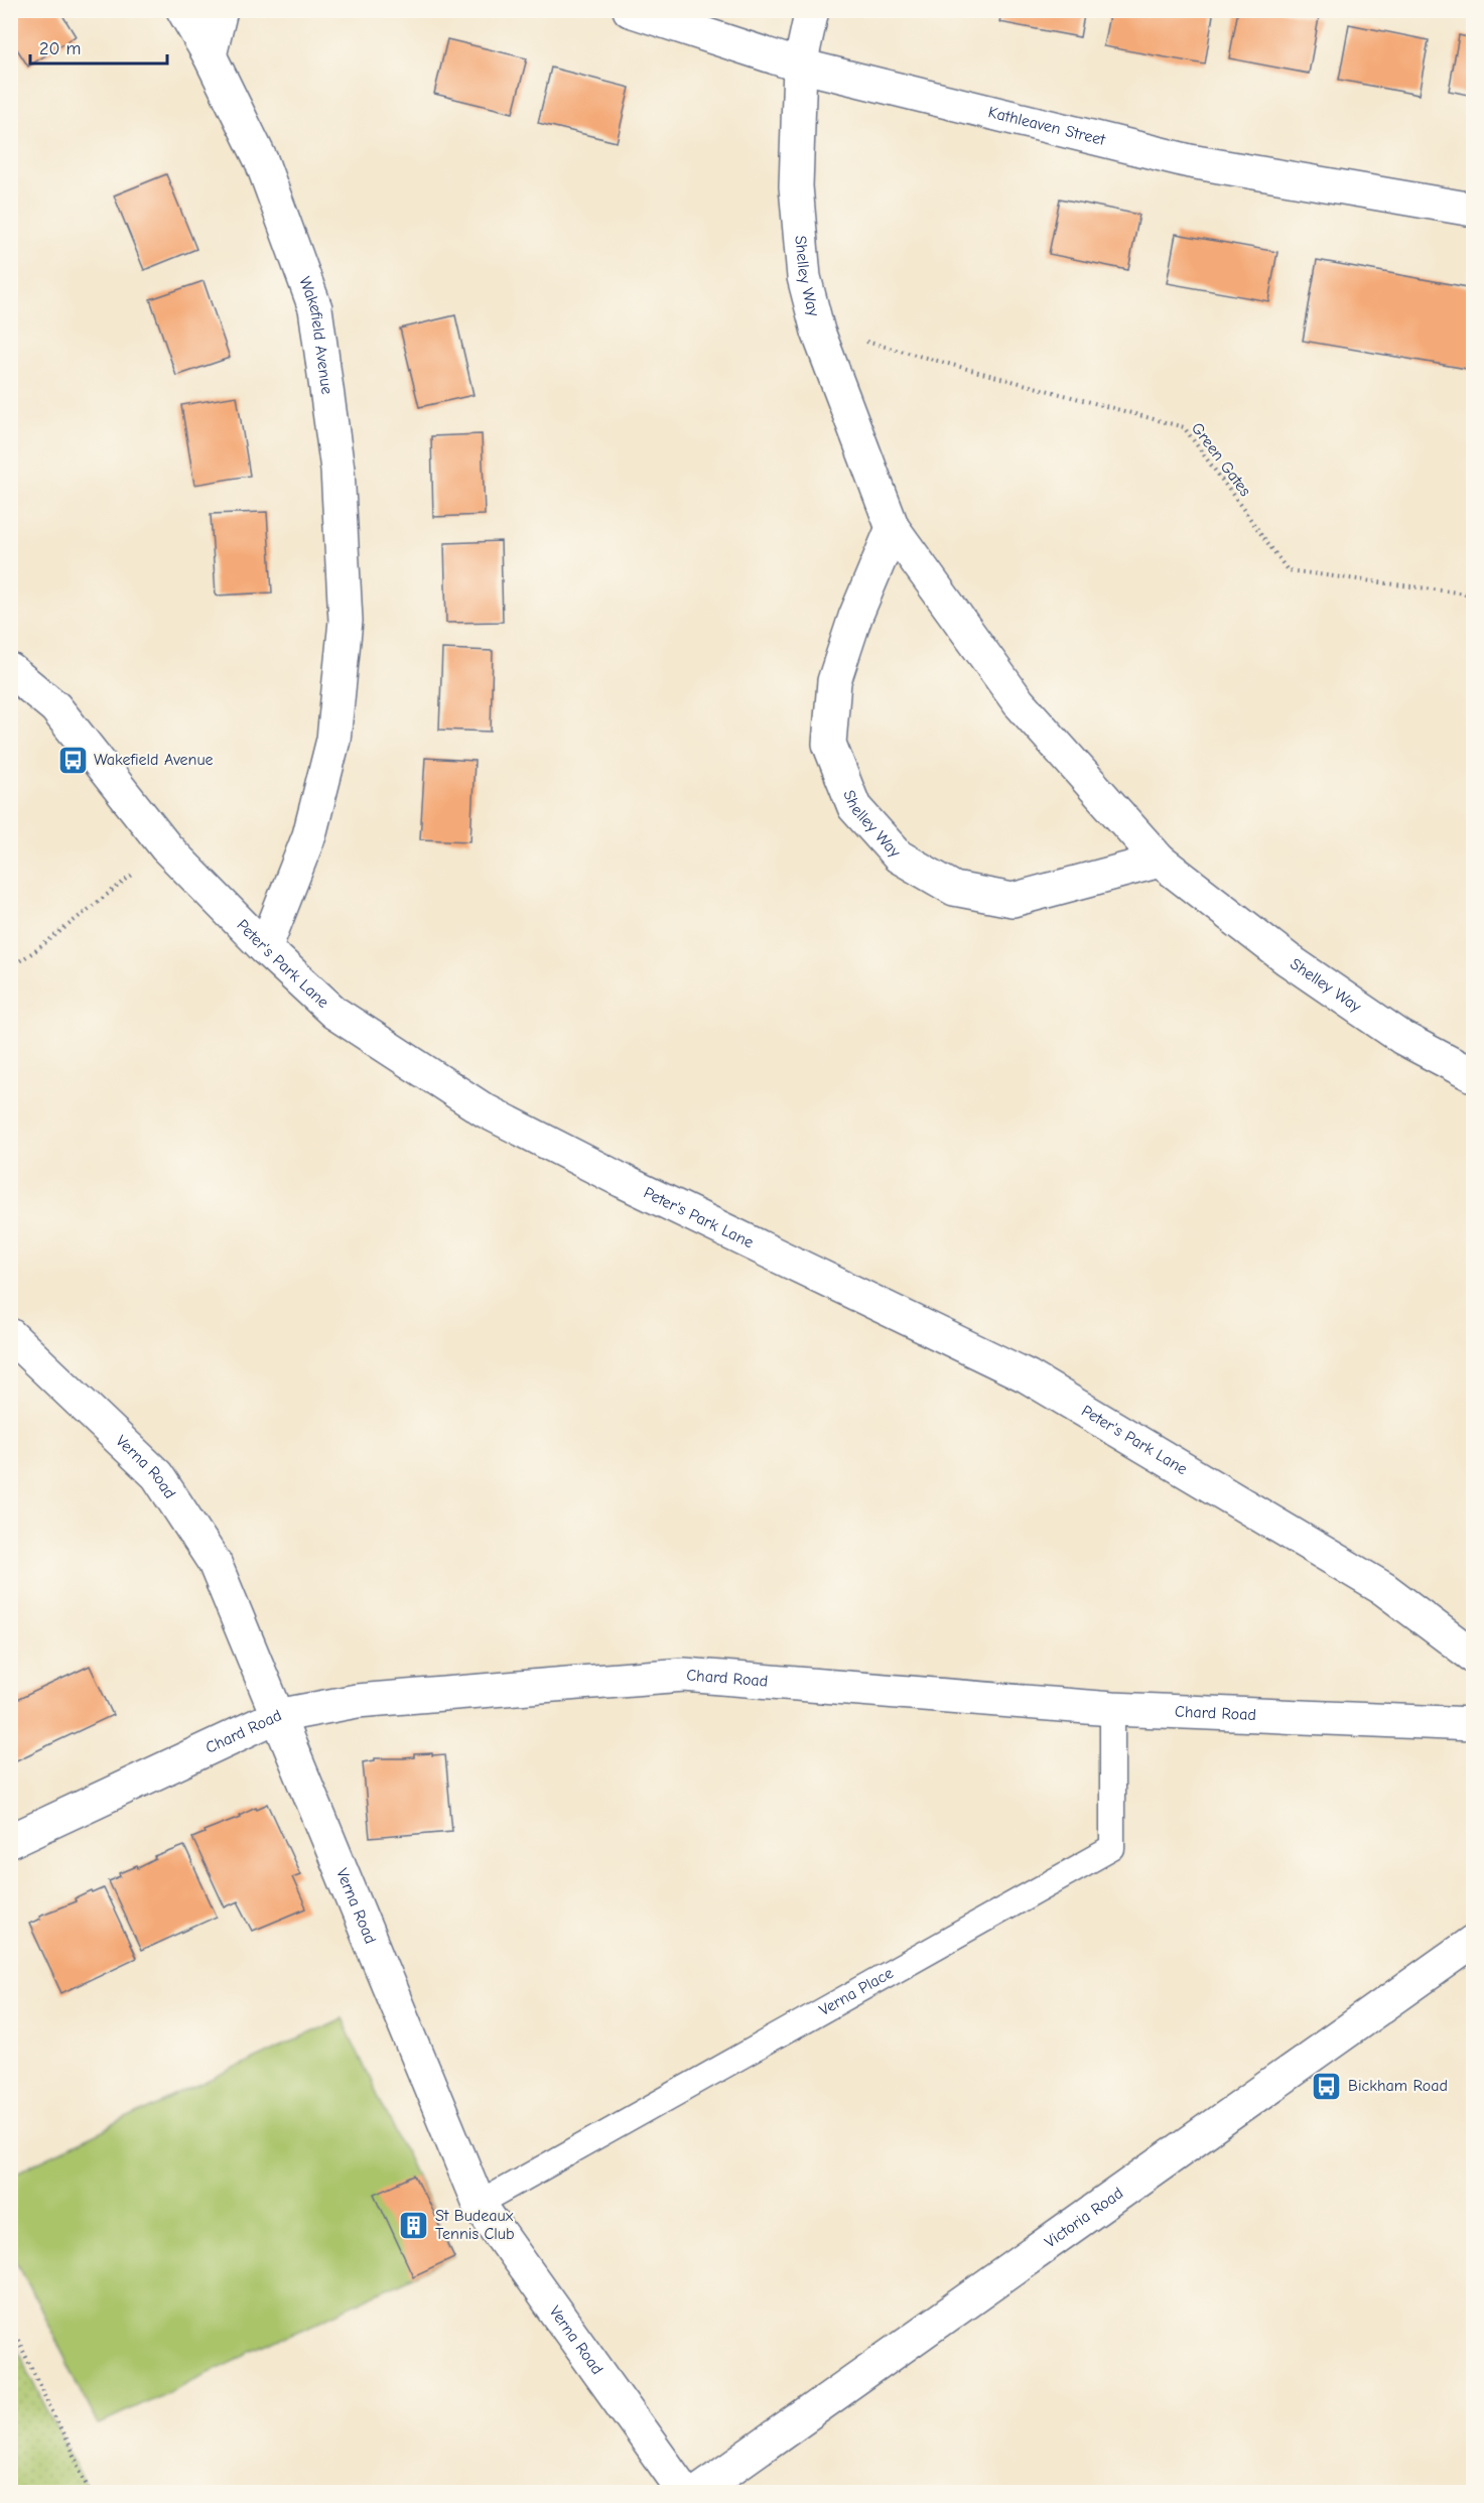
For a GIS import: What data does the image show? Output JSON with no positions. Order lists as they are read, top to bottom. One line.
{"streets":{"street":["Kathleaven Street","Shelley Way","Wakefield Avenue","Peter's Park Lane","Verna Road","Chard Road","Victoria Road"],"lane":["Verna Place"],"path":["Green Gates"]},"crossings":[["Kathleaven Street","Shelley Way"],["Shelley Way","Green Gates"],["Wakefield Avenue","Peter's Park Lane"],["Verna Road","Chard Road"],["Verna Road","Verna Place"],["Chard Road","Verna Place"]],"places":{"bus stop":["Wakefield Avenue","Bickham Road"],"building":["St Budeaux Tennis Club"]},"scale_bar":"20 m"}
